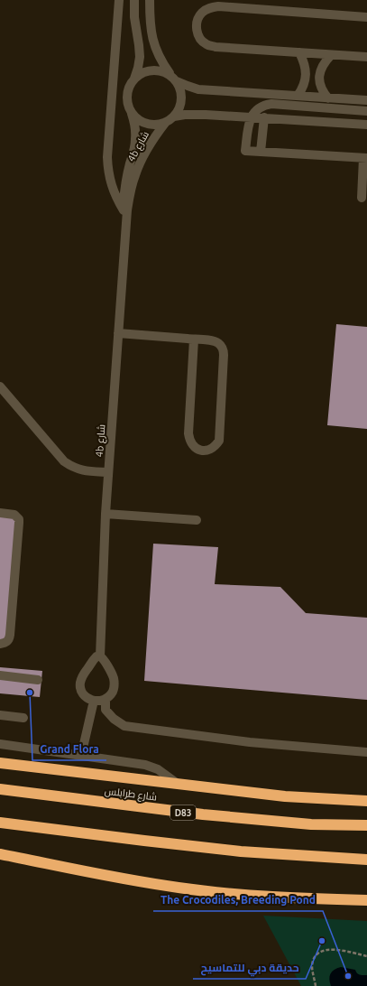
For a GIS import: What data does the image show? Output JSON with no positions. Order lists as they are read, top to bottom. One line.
{"streets":{"highway":["شارع طرابلس","D83"],"lane":["4b شارع"]},"places":["Grand Flora","حديقة دبي للتماسيح","The Crocodiles, Breeding Pond"]}
